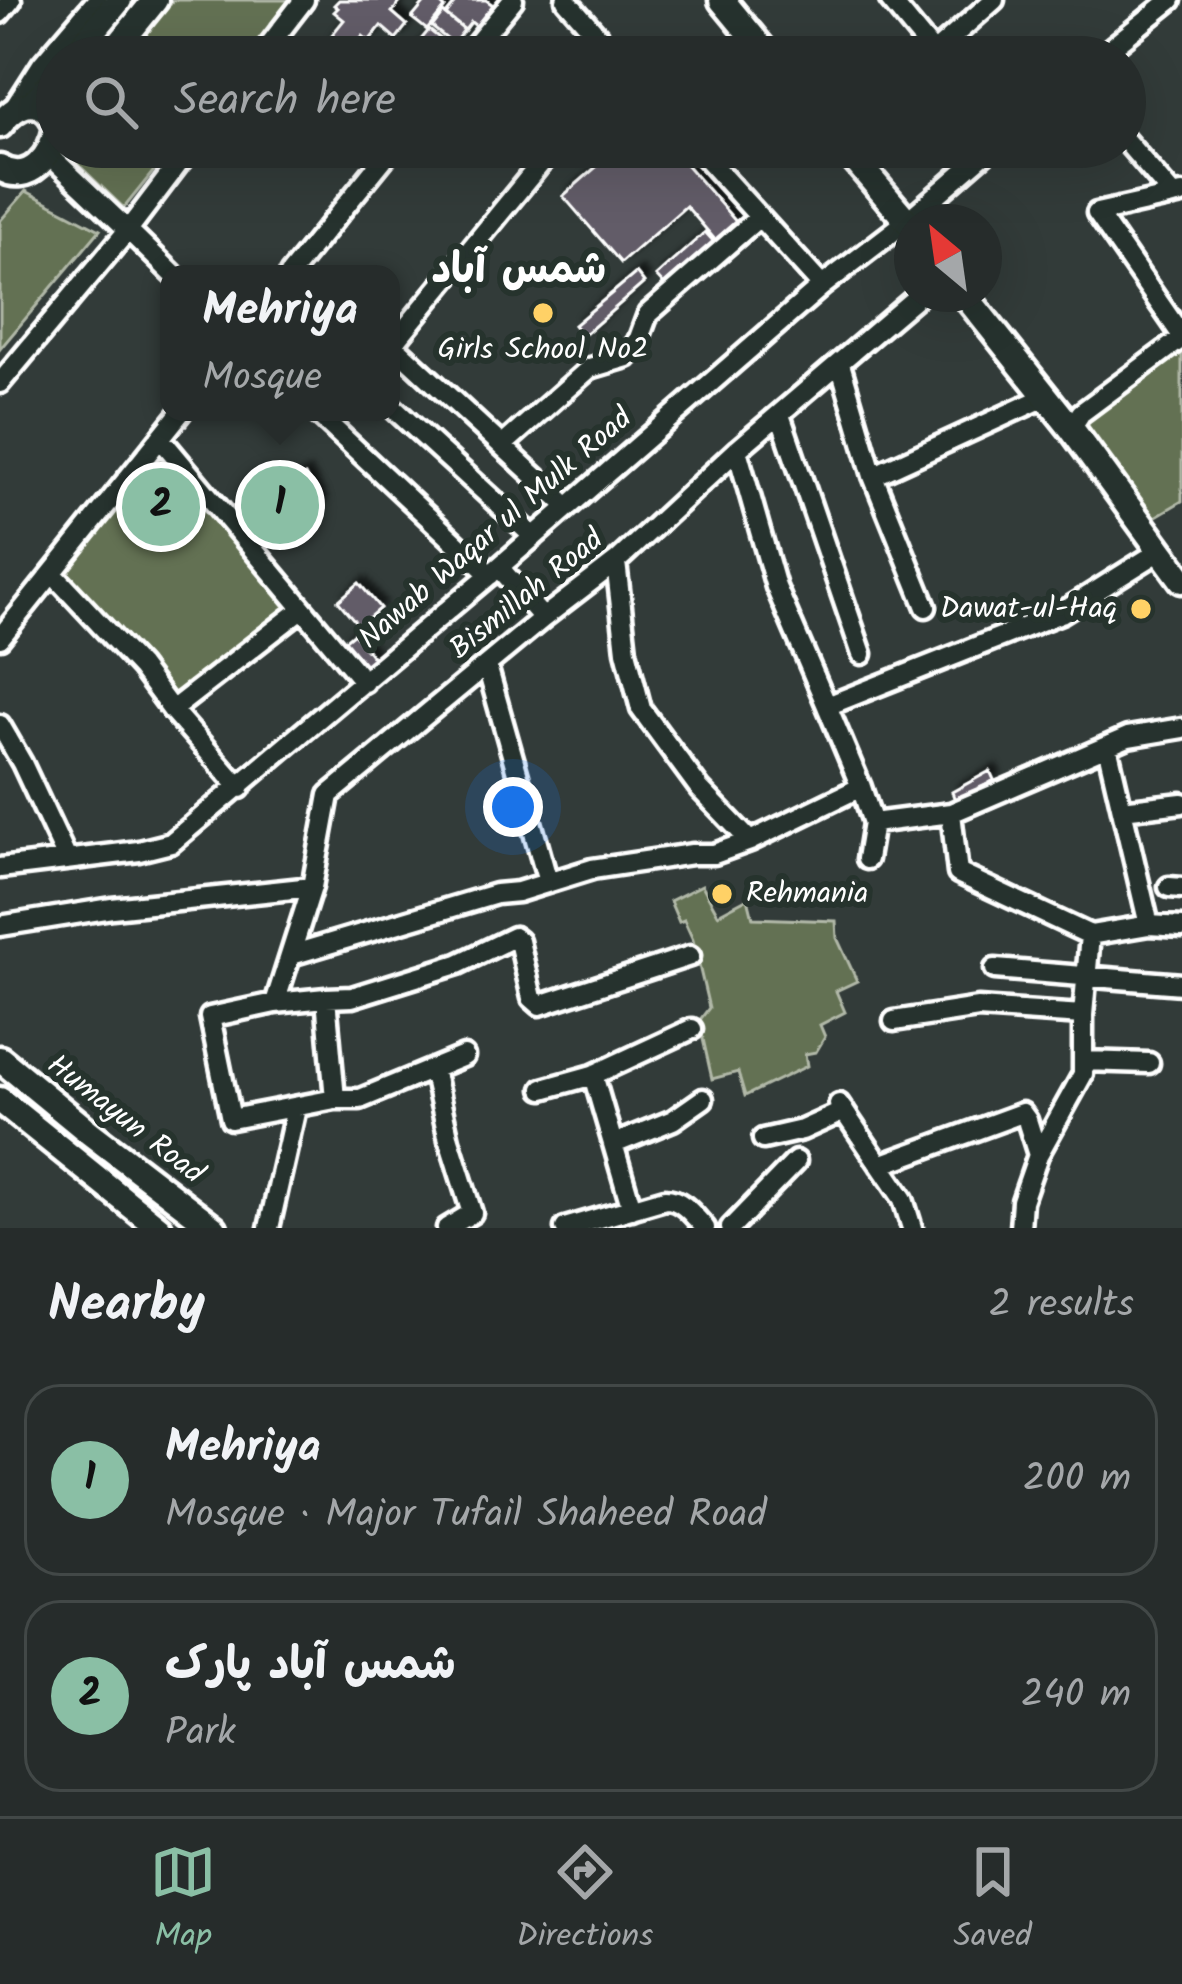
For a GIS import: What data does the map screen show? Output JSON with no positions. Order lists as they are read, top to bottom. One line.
{"streets":{"main road":["Humayun Road"],"street":["Nawab Waqar ul Mulk Road","Bismillah Road"]},"districts":["شمس آباد"],"places":["Girls School No2","Dawat-ul-Haq","Rehmania"],"north":"top left","page":{"search":"Search here","popup":["Mehriya","Mosque"],"pins":["1","2"],"heading":["Nearby","2 results"],"list":[{"mark":"1","name":"Mehriya","note":"Mosque · Major Tufail Shaheed Road","value":"200 m"},{"mark":"2","name":"شمس آباد پارک","note":"Park","value":"240 m"}],"nav":["Map","Directions","Saved"]}}
